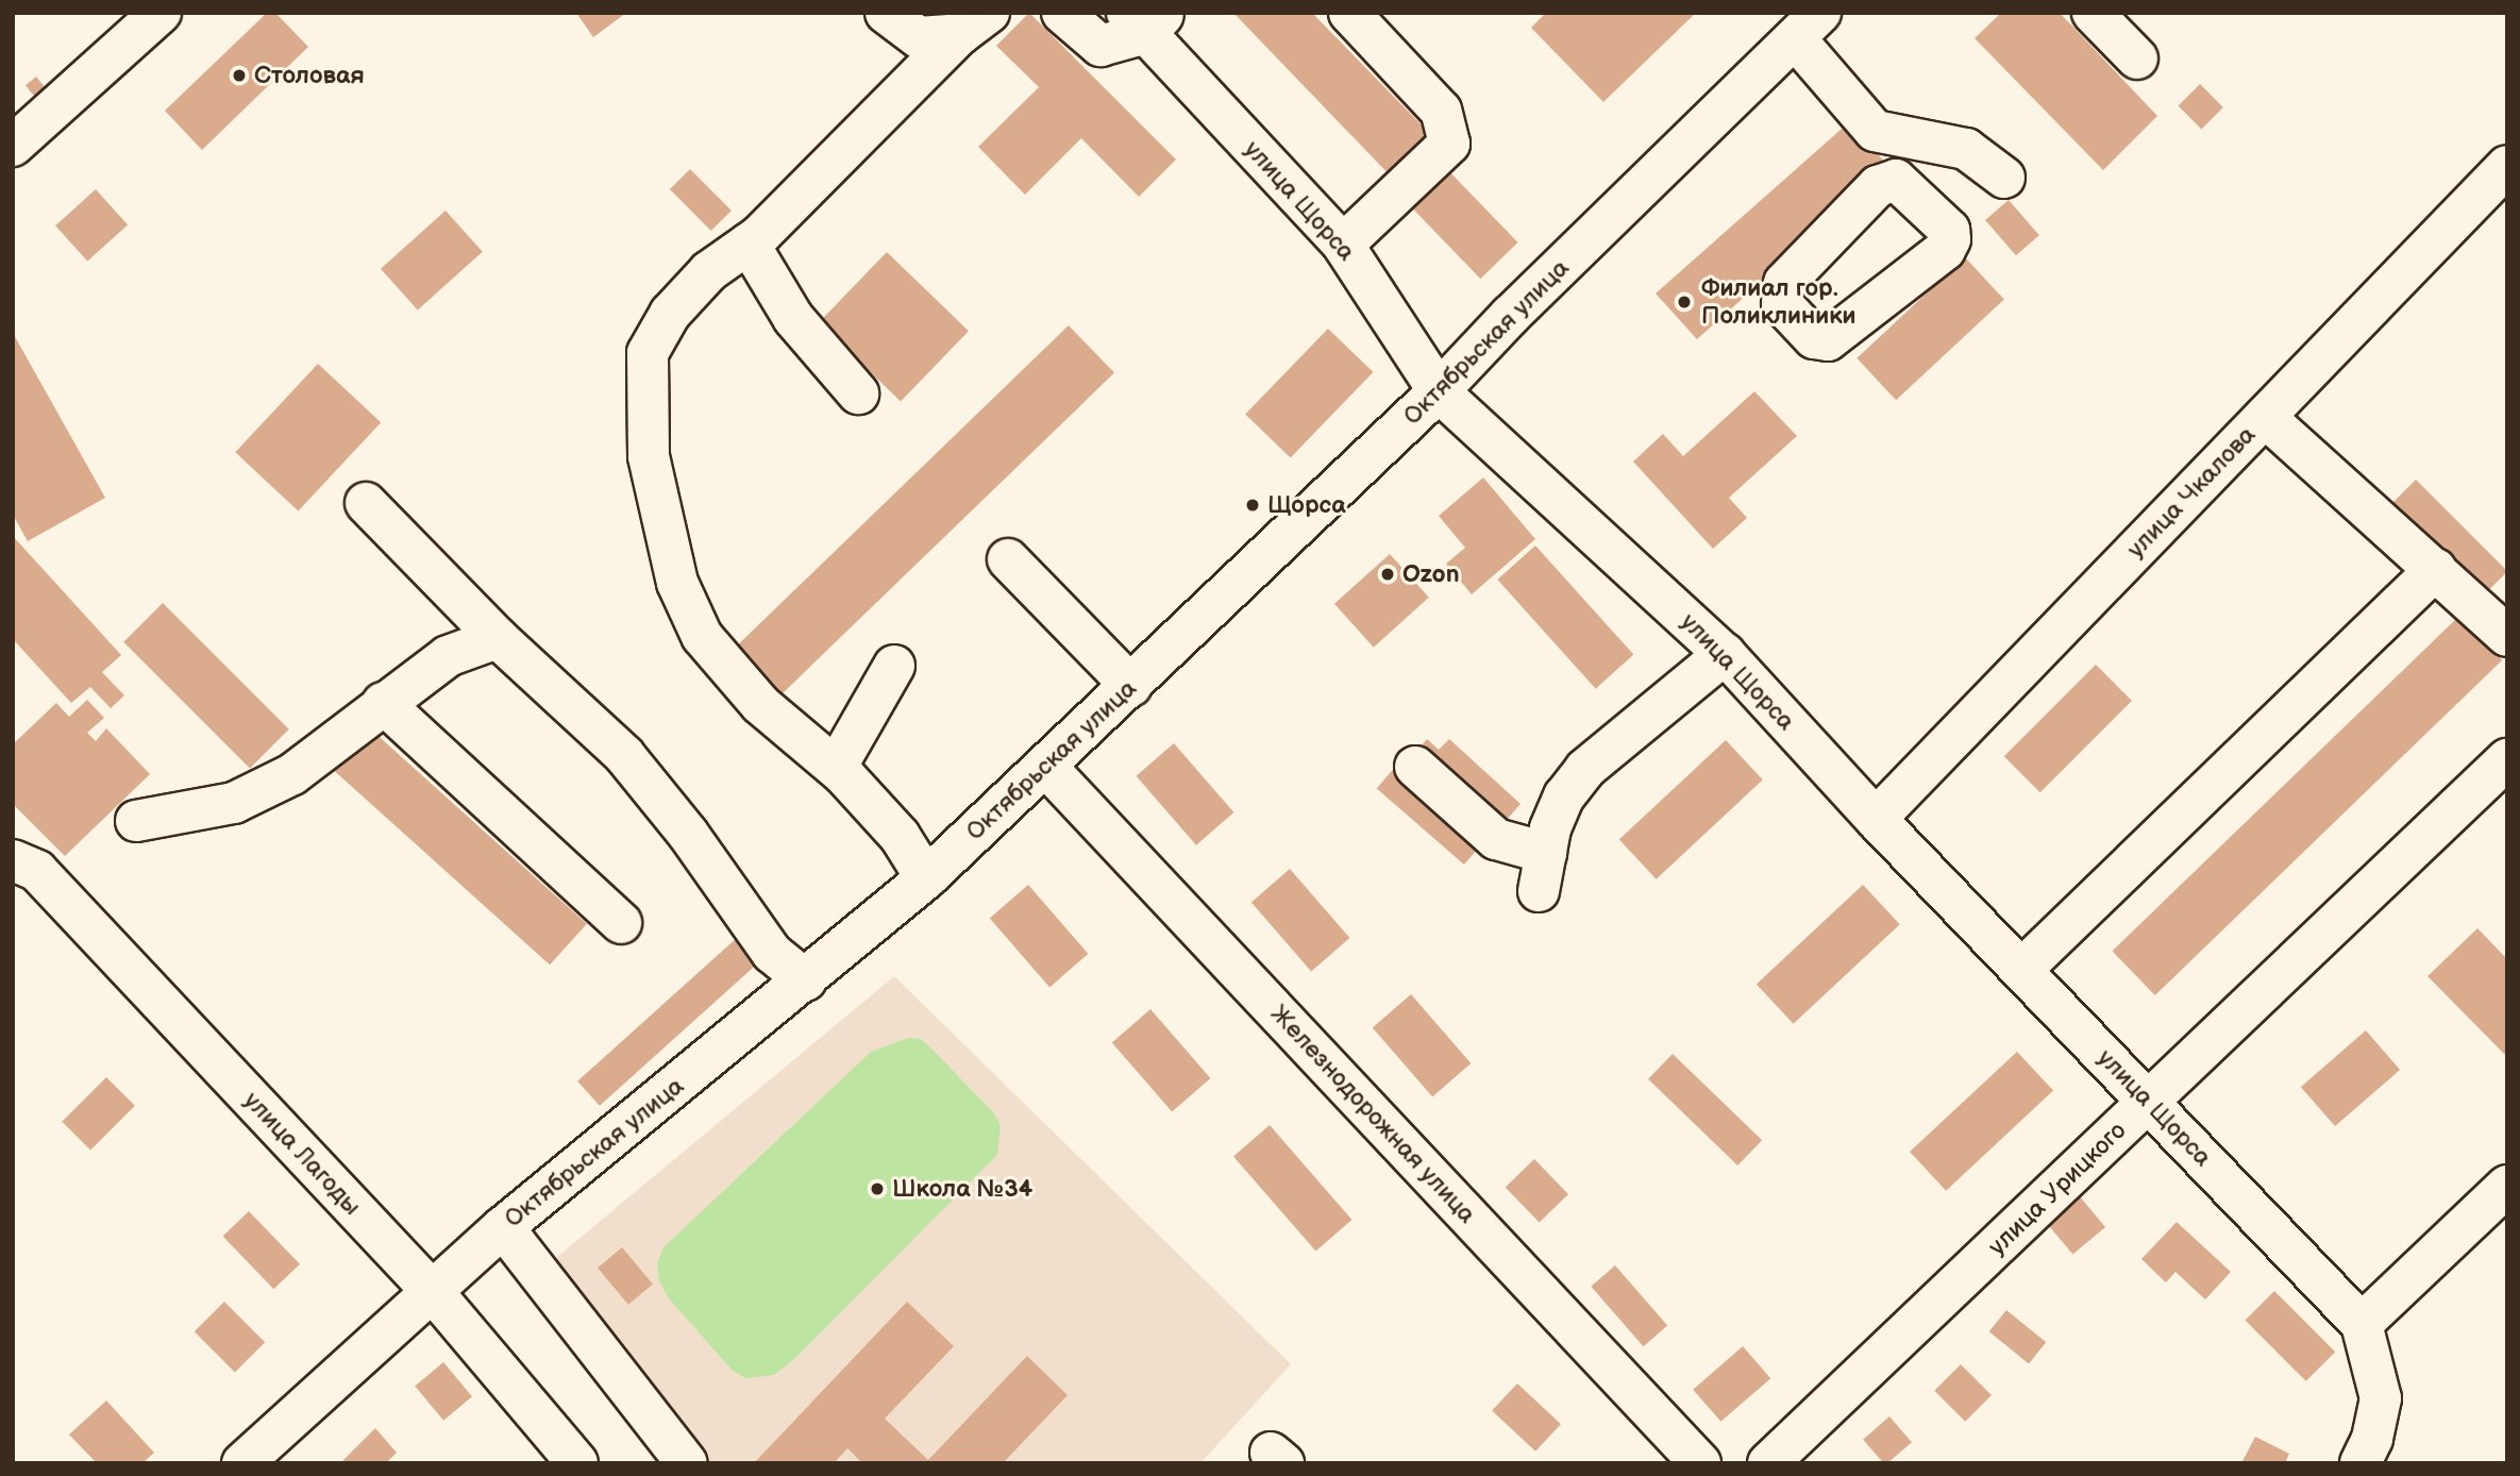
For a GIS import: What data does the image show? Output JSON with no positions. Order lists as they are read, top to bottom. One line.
{"streets":{"main road":["улица Щорса","Октябрьская улица","улица Чкалова","Железнодорожная улица","улица Лагоды","улица Урицкого"]},"crossings":[["улица Щорса","Октябрьская улица"],["улица Щорса","улица Чкалова"],["улица Щорса","улица Урицкого"],["Октябрьская улица","Железнодорожная улица"],["Октябрьская улица","улица Лагоды"]],"places":["Столовая","Филиал гор. Поликлиники","Щорса","Ozon","Школа №34"]}
